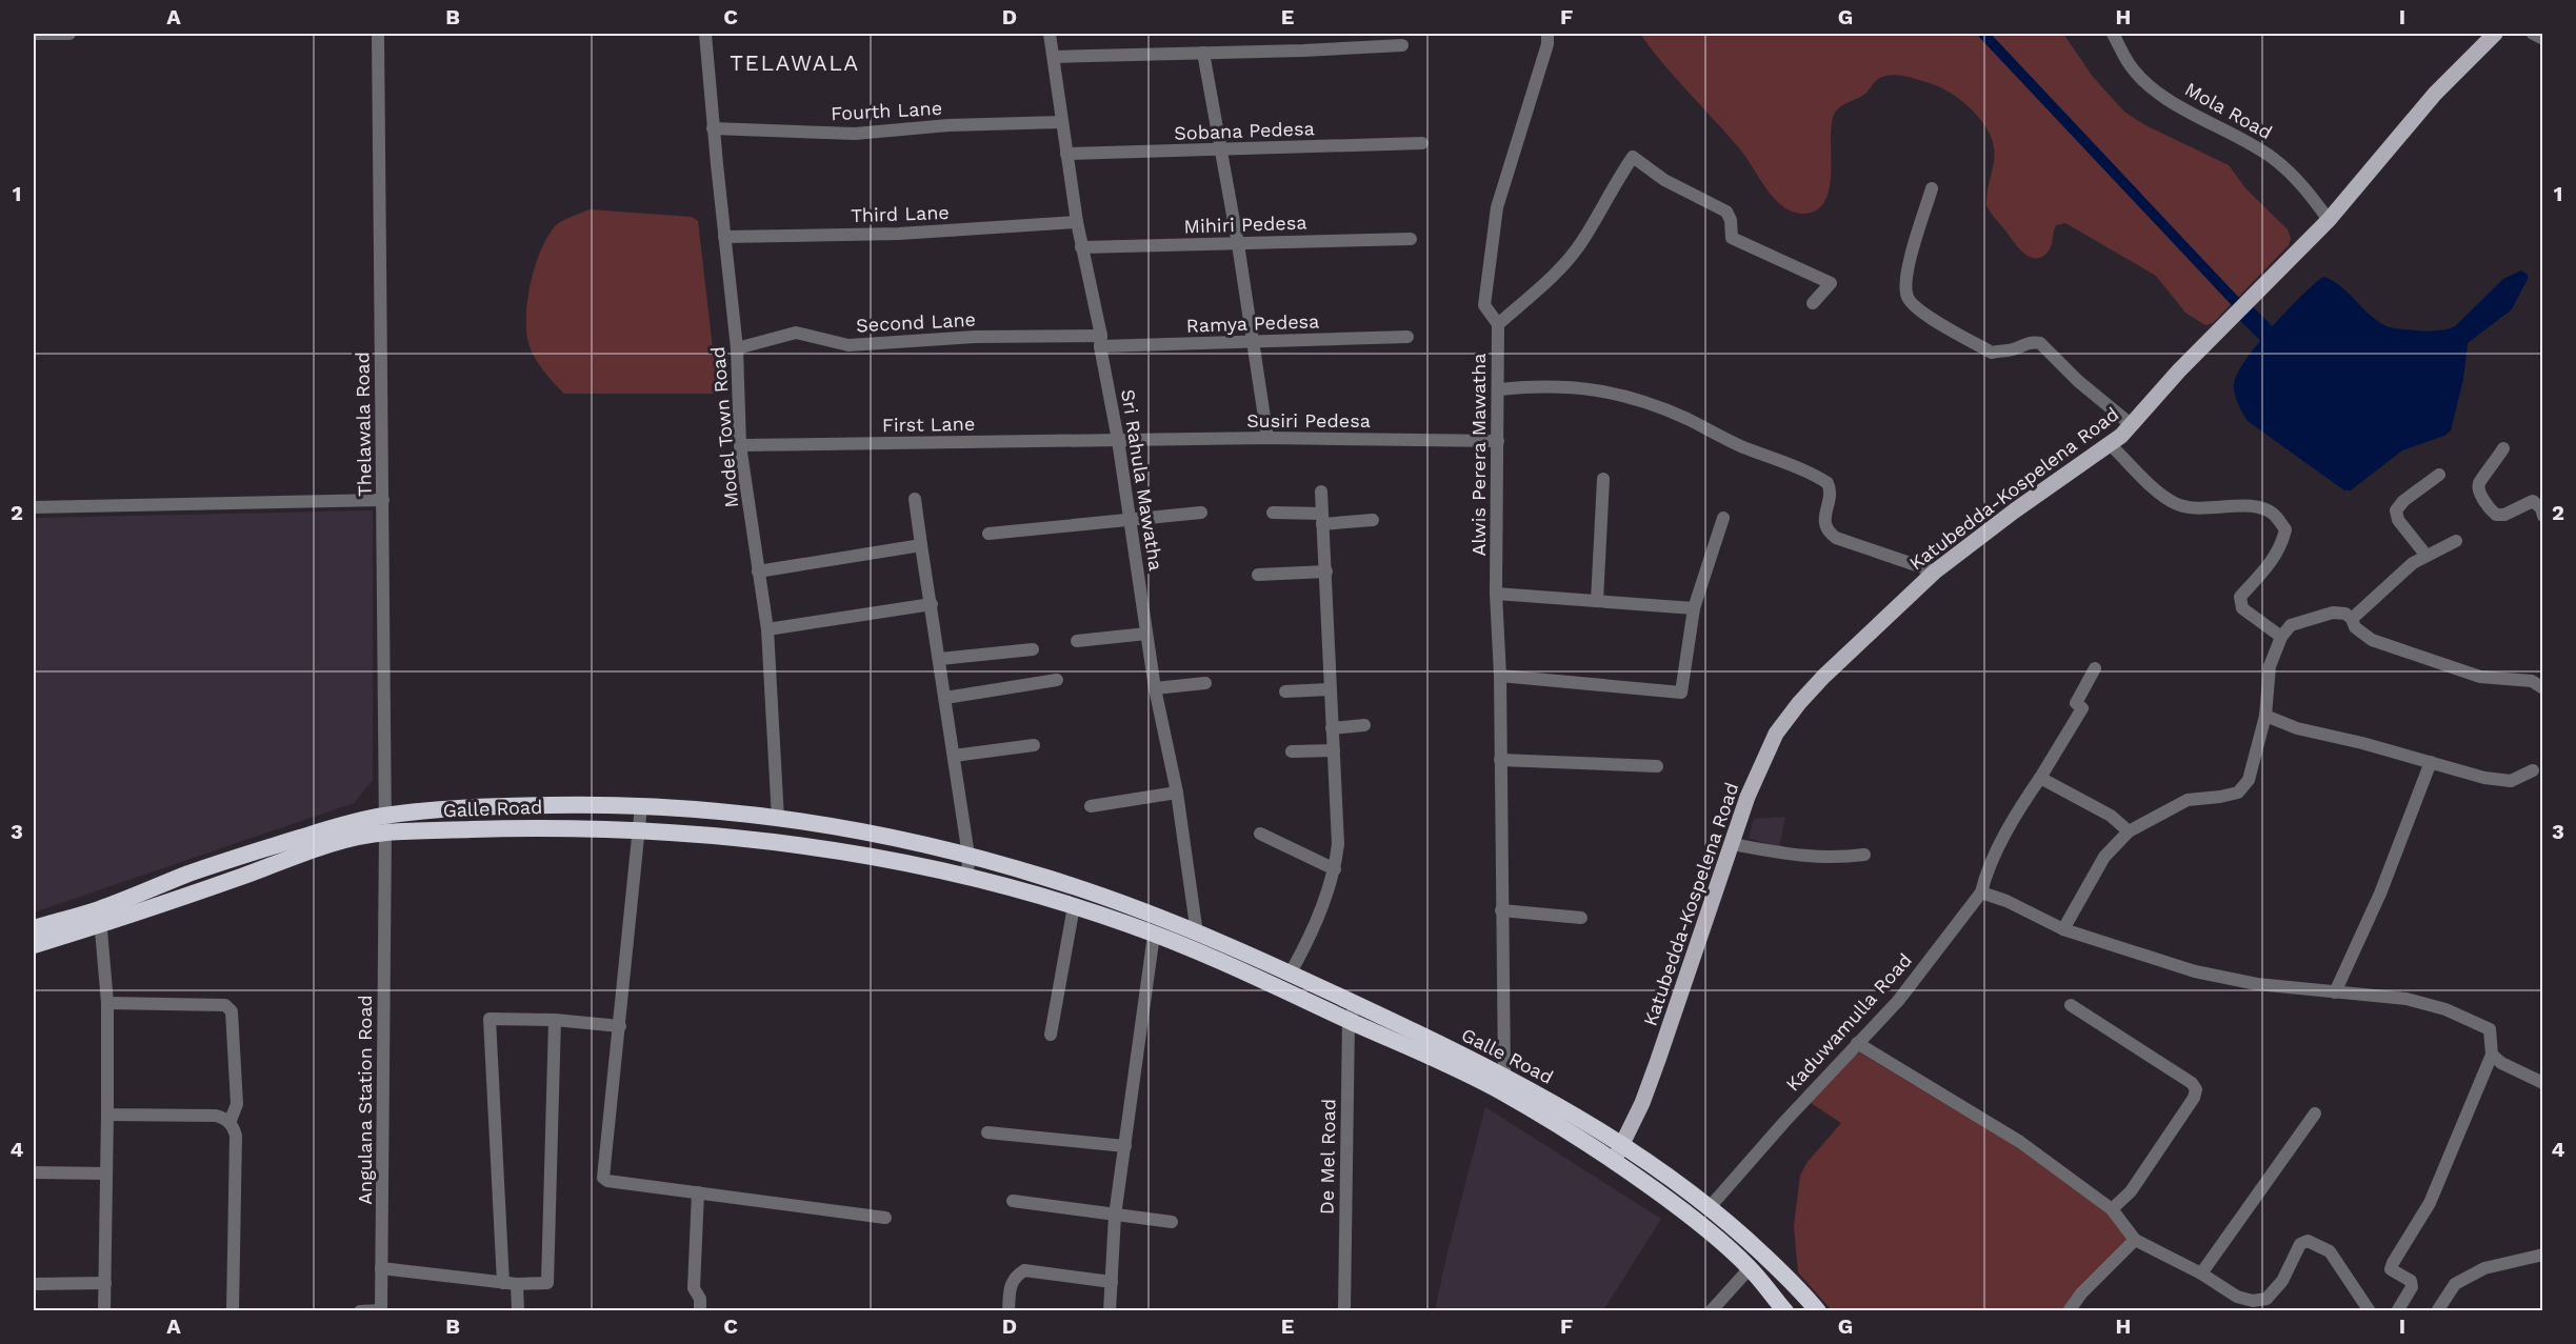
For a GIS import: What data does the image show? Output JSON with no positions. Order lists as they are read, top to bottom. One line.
{"streets":{"highway":["Galle Road"],"main road":["Katubedda-Kospelena Road"],"street":["Fourth Lane","Mola Road","Sobana Pedesa","Third Lane","Mihiri Pedesa","Second Lane","Ramya Pedesa","Susiri Pedesa","Thelawala Road","First Lane","Model Town Road","Alwis Perera Mawatha","Sri Rahula Mawatha","Kaduwamulla Road","Angulana Station Road","De Mel Road"]},"crossings":[["Fourth Lane","Model Town Road"],["Fourth Lane","Sri Rahula Mawatha"],["Mola Road","Katubedda-Kospelena Road"],["Sobana Pedesa","Sri Rahula Mawatha"],["Third Lane","Model Town Road"],["Third Lane","Sri Rahula Mawatha"],["Mihiri Pedesa","Sri Rahula Mawatha"],["Second Lane","Ramya Pedesa"],["Second Lane","Model Town Road"],["Second Lane","Sri Rahula Mawatha"],["Ramya Pedesa","Sri Rahula Mawatha"],["Susiri Pedesa","First Lane"],["Susiri Pedesa","Alwis Perera Mawatha"],["Susiri Pedesa","Sri Rahula Mawatha"],["Thelawala Road","Galle Road"],["Thelawala Road","Angulana Station Road"],["First Lane","Model Town Road"],["First Lane","Sri Rahula Mawatha"],["Model Town Road","Galle Road"],["Alwis Perera Mawatha","Galle Road"],["Sri Rahula Mawatha","Galle Road"],["Katubedda-Kospelena Road","Galle Road"],["Galle Road","Kaduwamulla Road"],["Galle Road","Angulana Station Road"],["Galle Road","De Mel Road"]],"districts":["TELAWALA"],"grid":{"columns":["A","B","C","D","E","F","G","H","I"],"rows":["1","2","3","4"]}}
